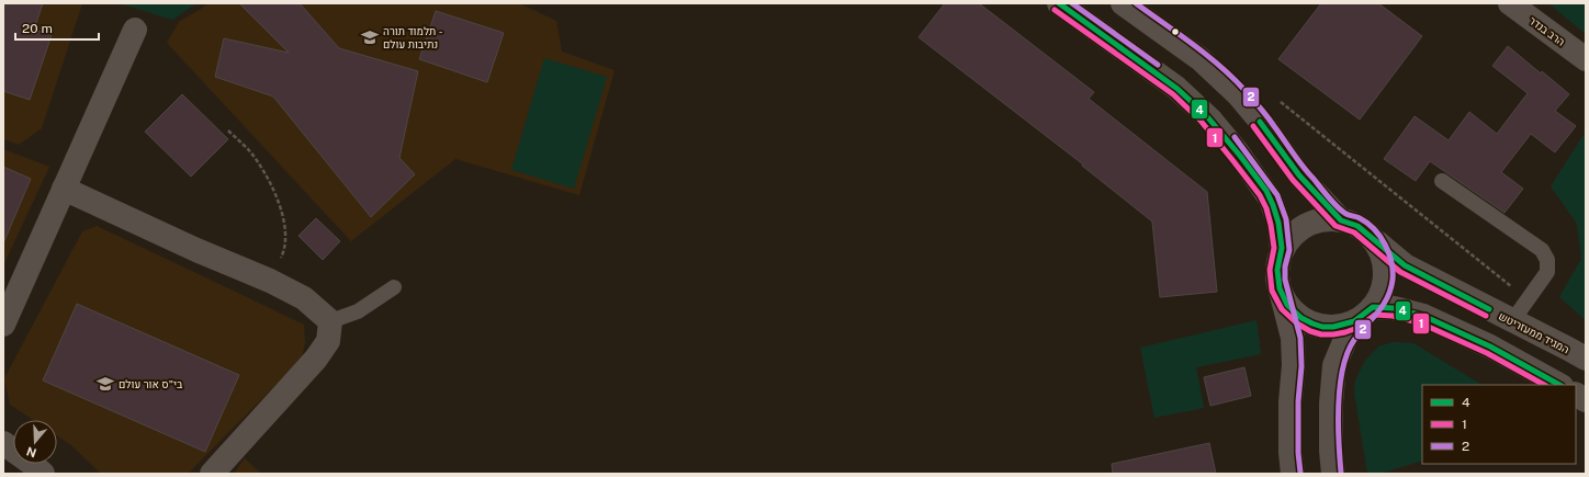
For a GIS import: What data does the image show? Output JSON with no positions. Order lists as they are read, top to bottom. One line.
{"streets":{"street":["הרב בנדר","המגיד ממעזריטש"]},"places":{"school or university":["תלמוד תורה - נתיבות עולם","בי\"ס אור עולם"]},"lines":["transit line 4","transit line 2","transit line 1"],"legend":["4","1","2"],"scale_bar":"20 m","north":"bottom"}
